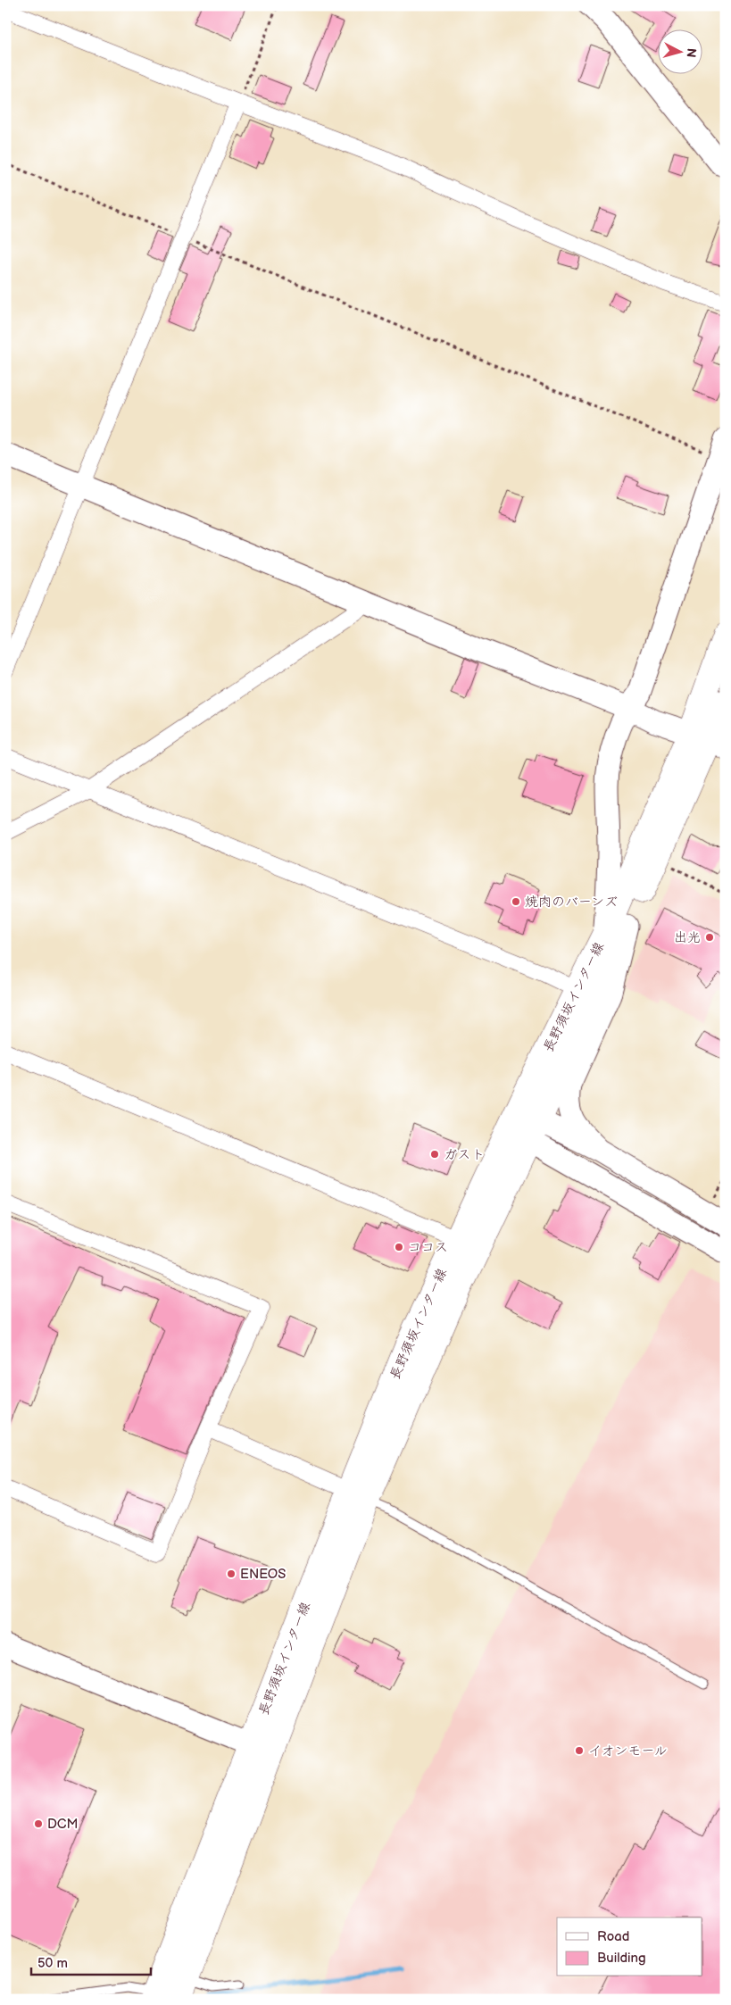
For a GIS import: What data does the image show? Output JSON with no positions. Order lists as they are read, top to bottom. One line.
{"streets":{"main road":["長野須坂インター線"]},"places":["焼肉のバーンズ","出光","ガスト","ココス","ENEOS","イオンモール","DCM"],"legend":["Road","Building"],"scale_bar":"50 m","north":"right"}
